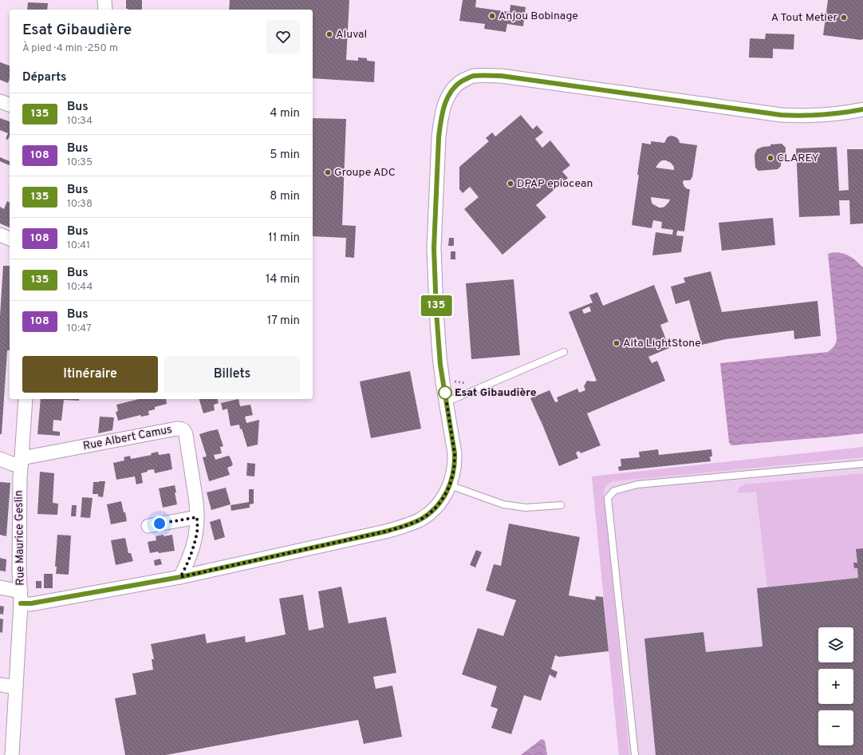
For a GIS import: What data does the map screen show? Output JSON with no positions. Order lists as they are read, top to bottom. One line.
{"streets":{"street":["Rue Albert Camus","Rue Maurice Geslin"]},"crossings":[["Rue Albert Camus","Rue Maurice Geslin"]],"places":["Anjou Bobinage","A Tout Metier","Aluval","CLAREY","Groupe ADC","DPAP epiocean","Aita LightStone","Esat Gibaudière"],"lines":["bus line 135"],"page":{"on_map":"135","heading":[["Esat Gibaudière","À pied · 4 min · 250 m"],"Départs"],"list":[{"mark":"135","name":"Bus","note":"10:34","value":"4 min"},{"mark":"108","name":"Bus","note":"10:35","value":"5 min"},{"mark":"135","name":"Bus","note":"10:38","value":"8 min"},{"mark":"108","name":"Bus","note":"10:41","value":"11 min"},{"mark":"135","name":"Bus","note":"10:44","value":"14 min"},{"mark":"108","name":"Bus","note":"10:47","value":"17 min"}],"buttons":["Itinéraire","Billets"],"map_buttons":["+","−"]}}
